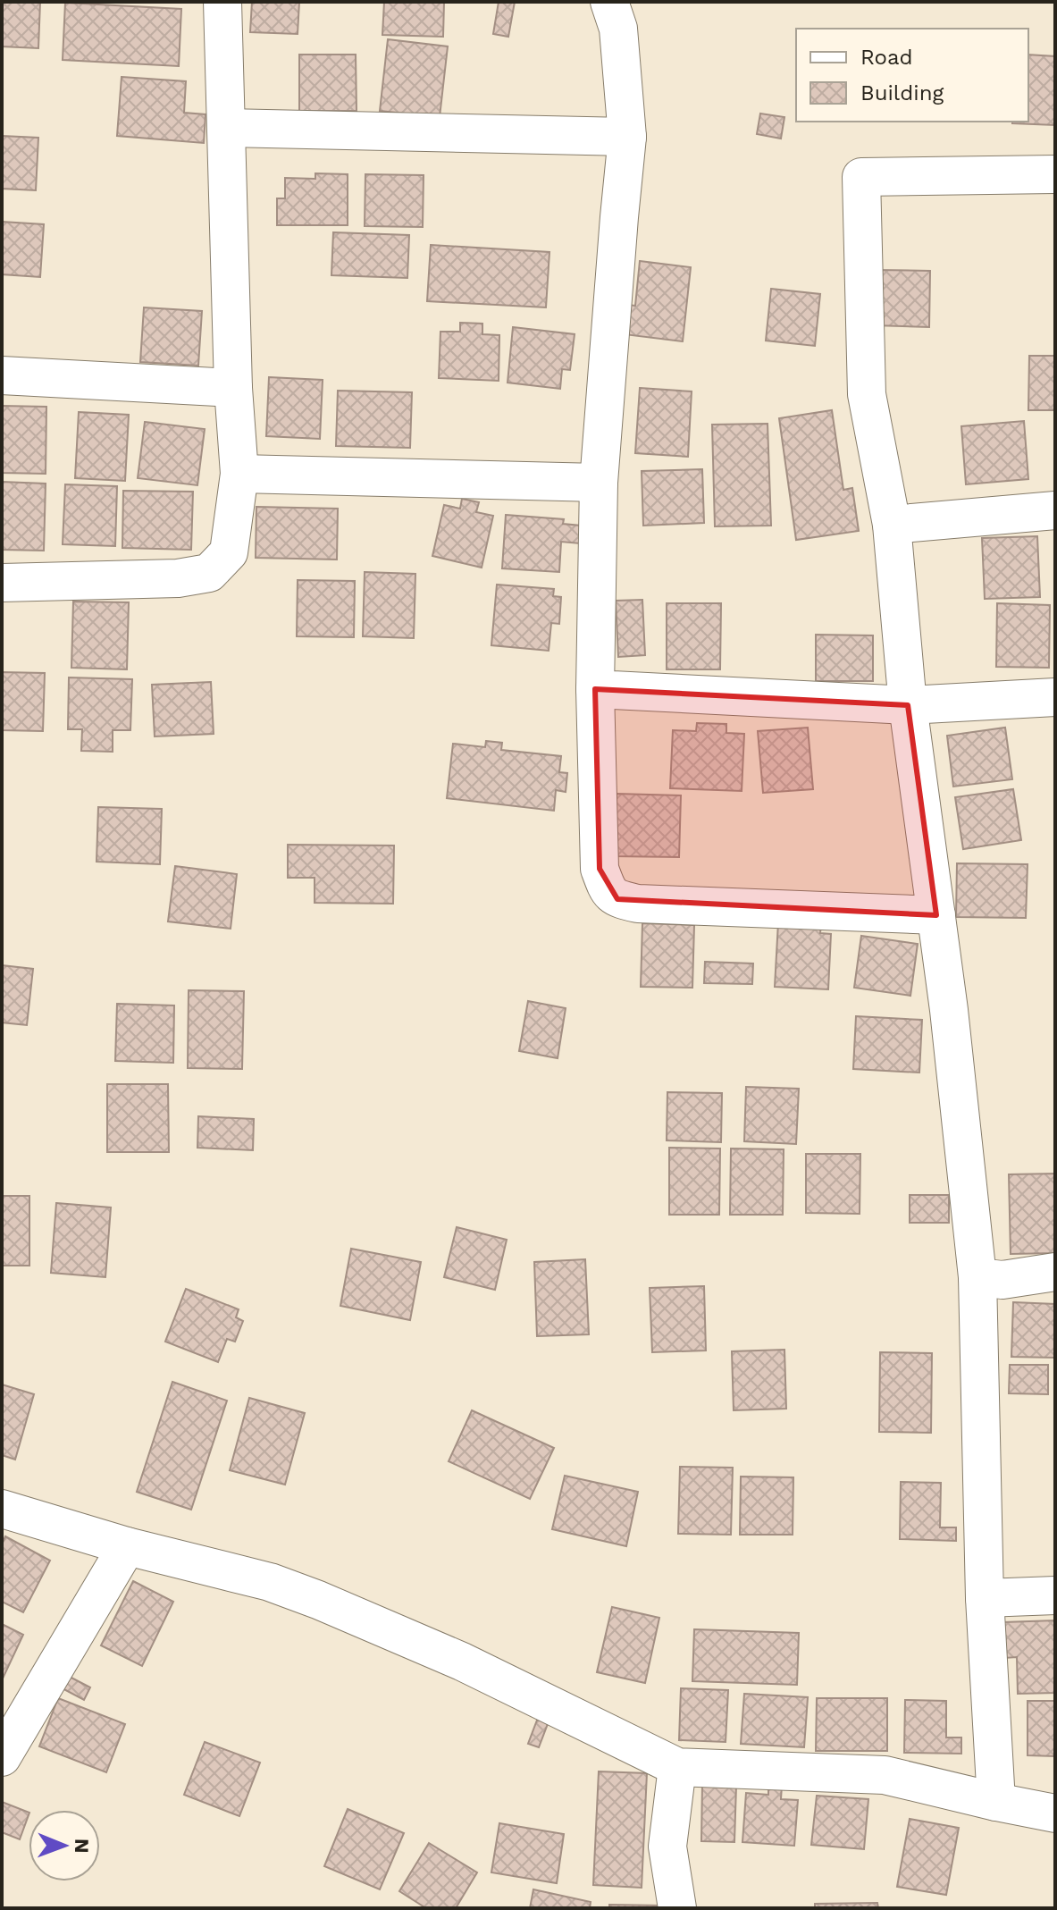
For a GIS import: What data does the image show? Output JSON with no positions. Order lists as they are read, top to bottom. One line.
{"legend":["Road","Building"],"north":"right"}
